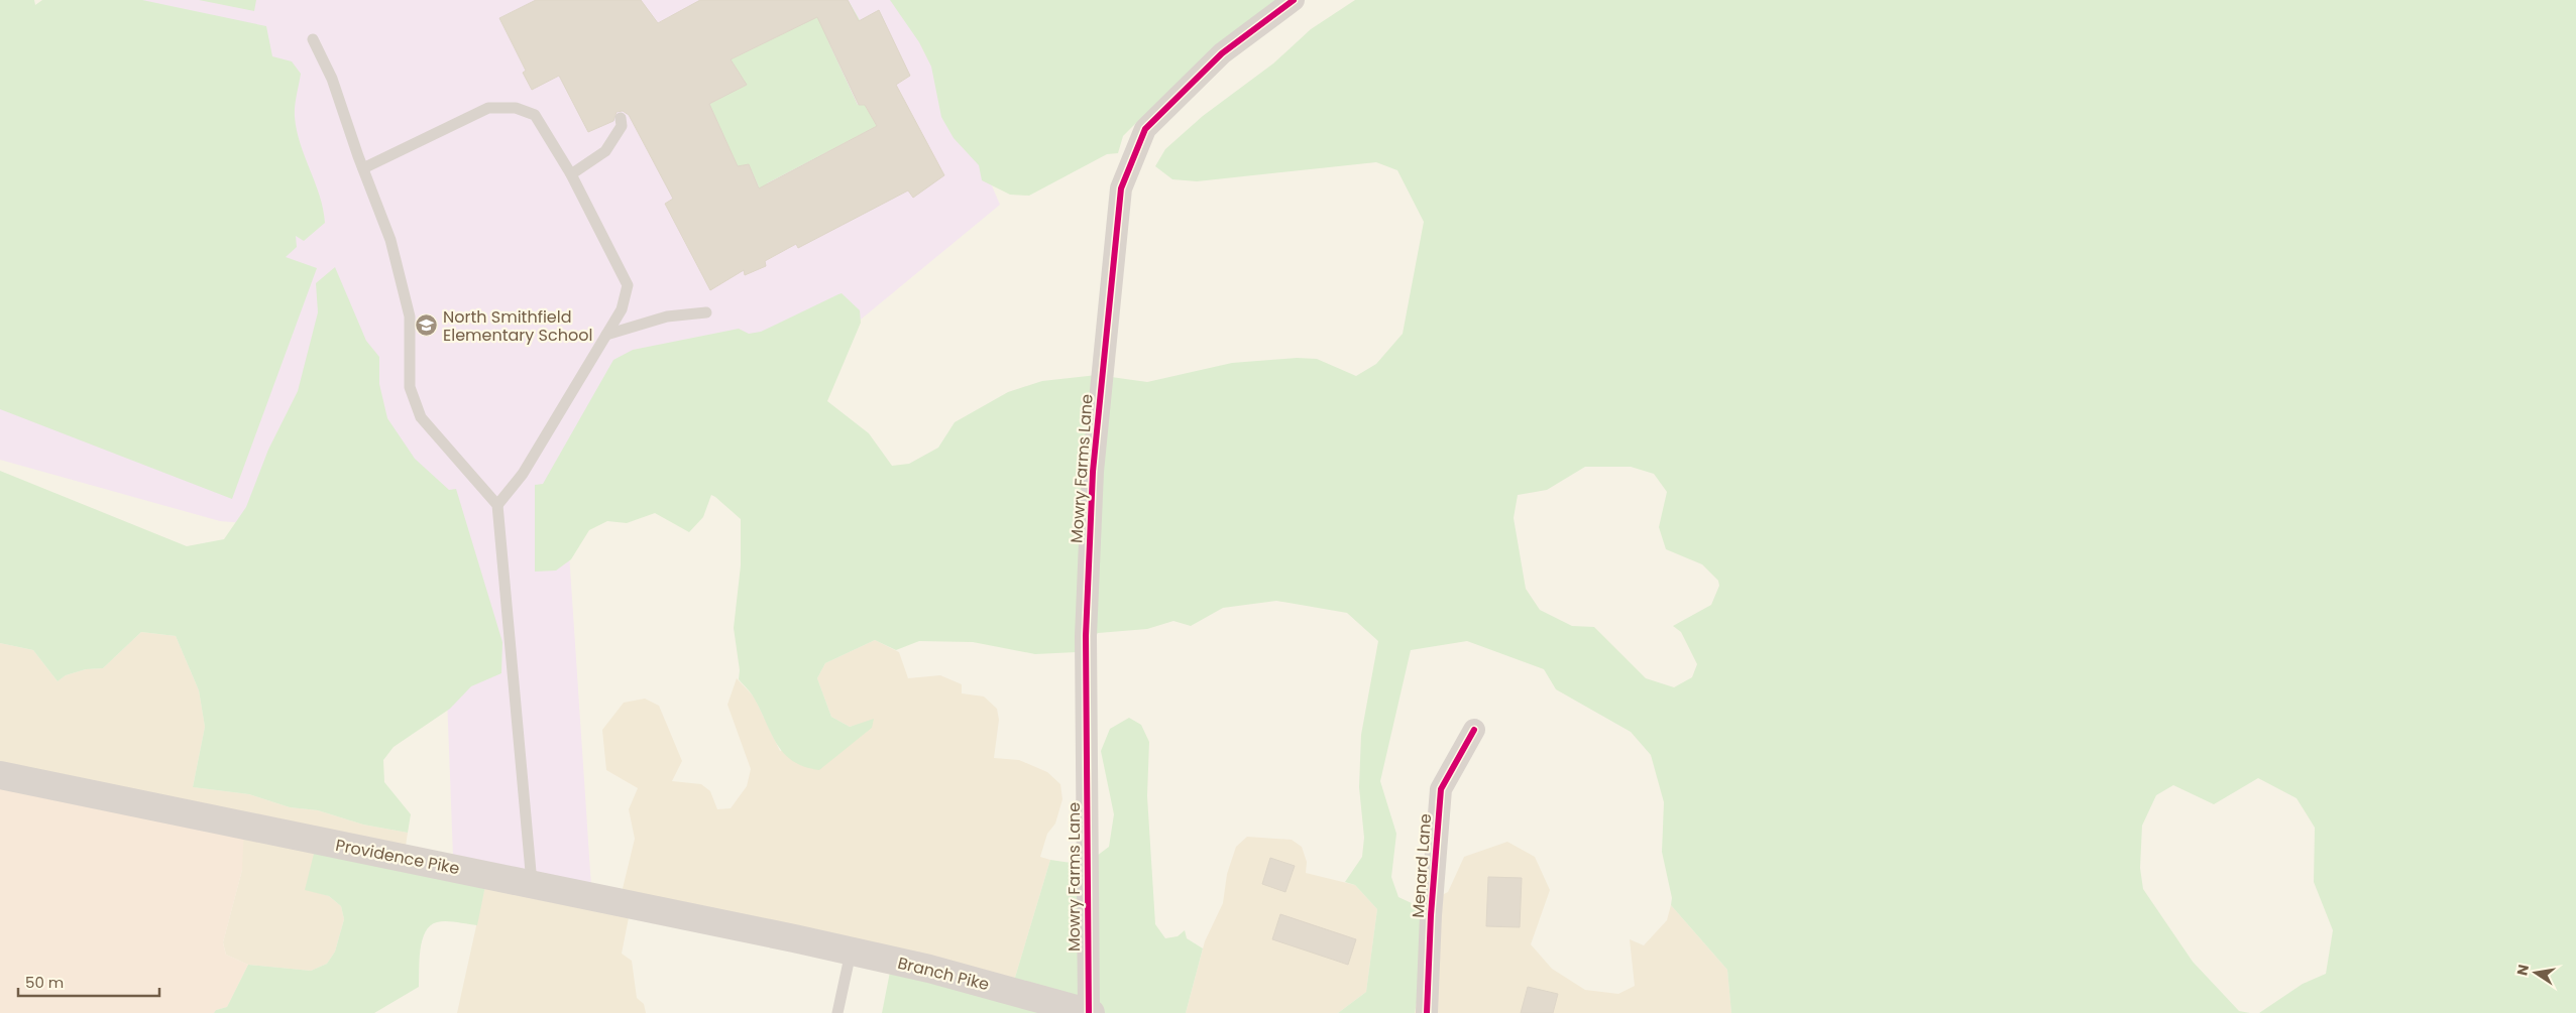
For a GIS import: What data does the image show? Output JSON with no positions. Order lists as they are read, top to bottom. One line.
{"streets":{"main road":["Providence Pike","Branch Pike"],"street":["Mowry Farms Lane","Menard Lane"]},"crossings":[["Mowry Farms Lane","Branch Pike"],["Providence Pike","Branch Pike"]],"places":{"school or university":["North Smithfield Elementary School"]},"scale_bar":"50 m","north":"left"}
